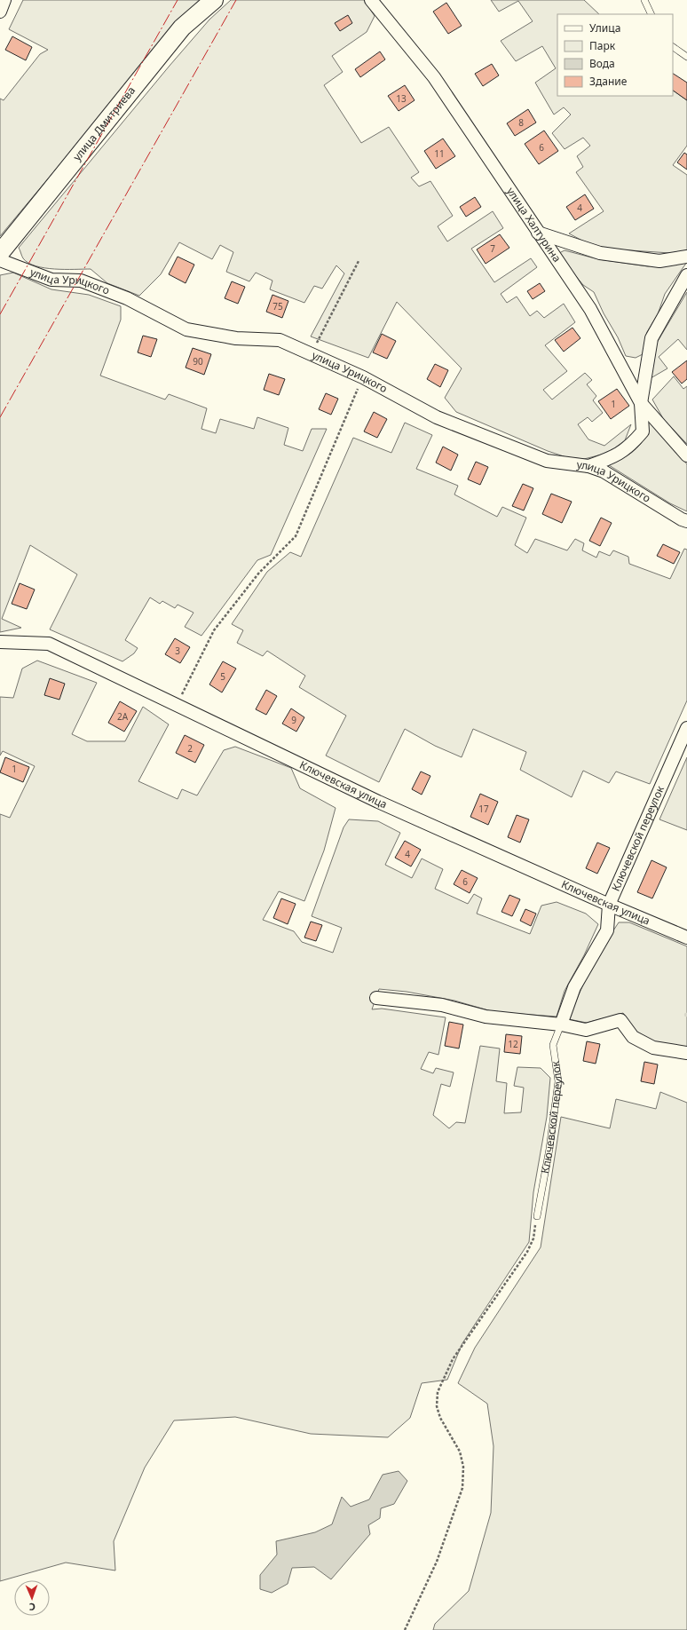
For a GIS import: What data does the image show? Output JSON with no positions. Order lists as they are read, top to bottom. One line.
{"streets":{"street":["улица Дмитриева","улица Халтурина","улица Урицкого","Ключевская улица","Ключевской переулок"]},"crossings":[["Ключевская улица","Ключевской переулок"]],"house_numbers":["13","8","6","11","4","7","75","90","1","3","5","2А","9","2","1","17","4","6","12"],"legend":["Улица","Парк","Вода","Здание"],"north":"bottom"}
